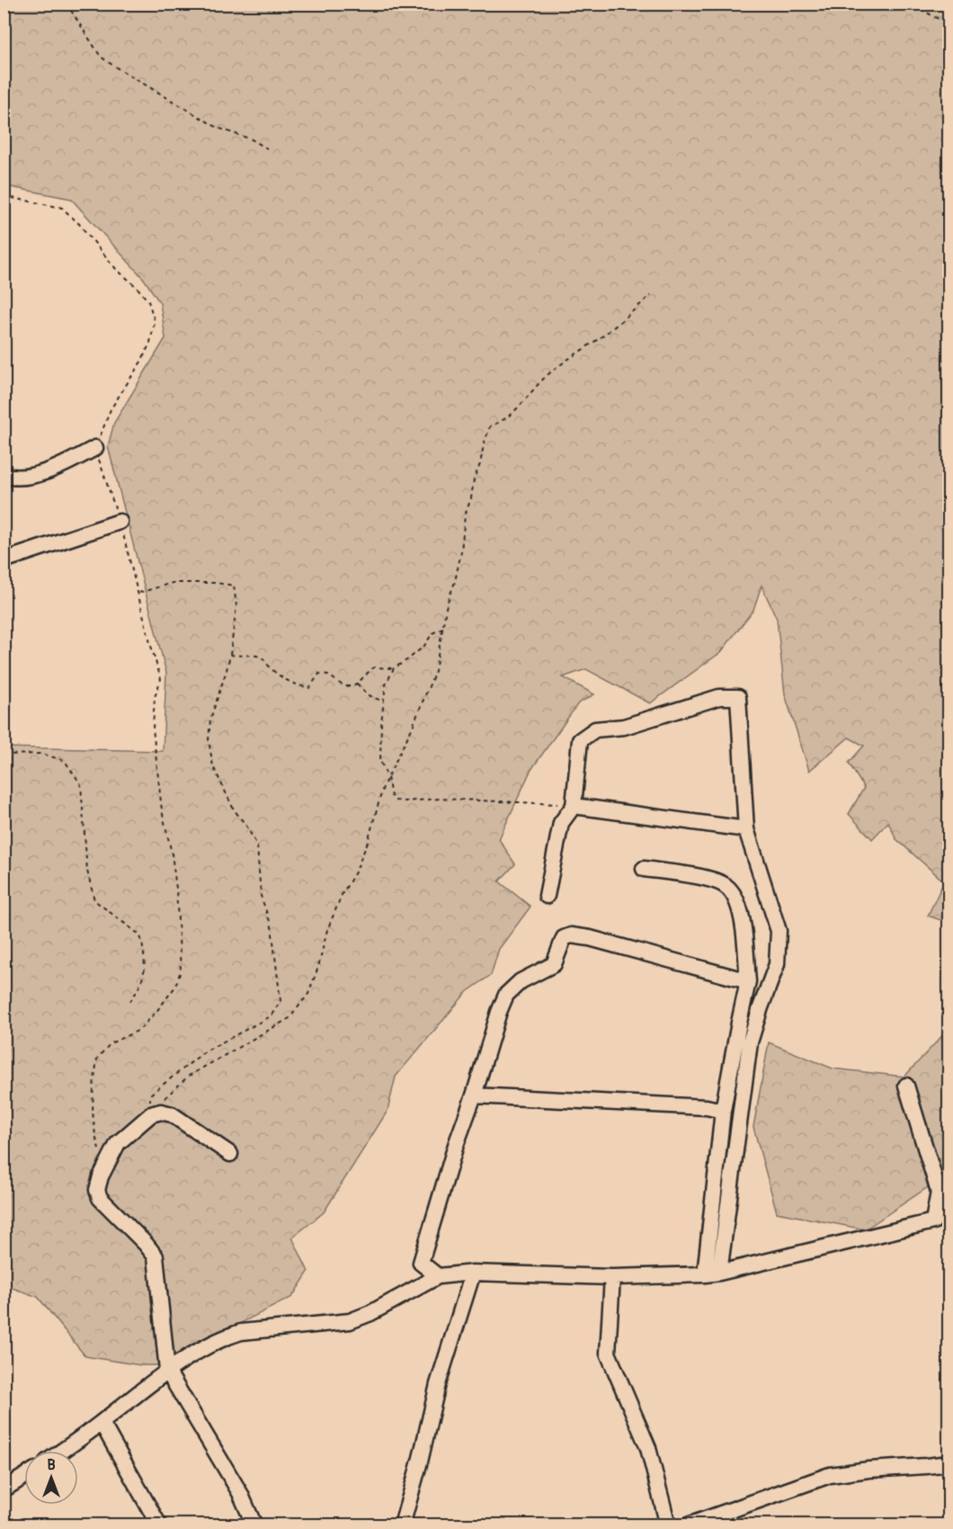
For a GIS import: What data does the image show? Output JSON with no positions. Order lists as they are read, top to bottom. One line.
{"north":"top"}
